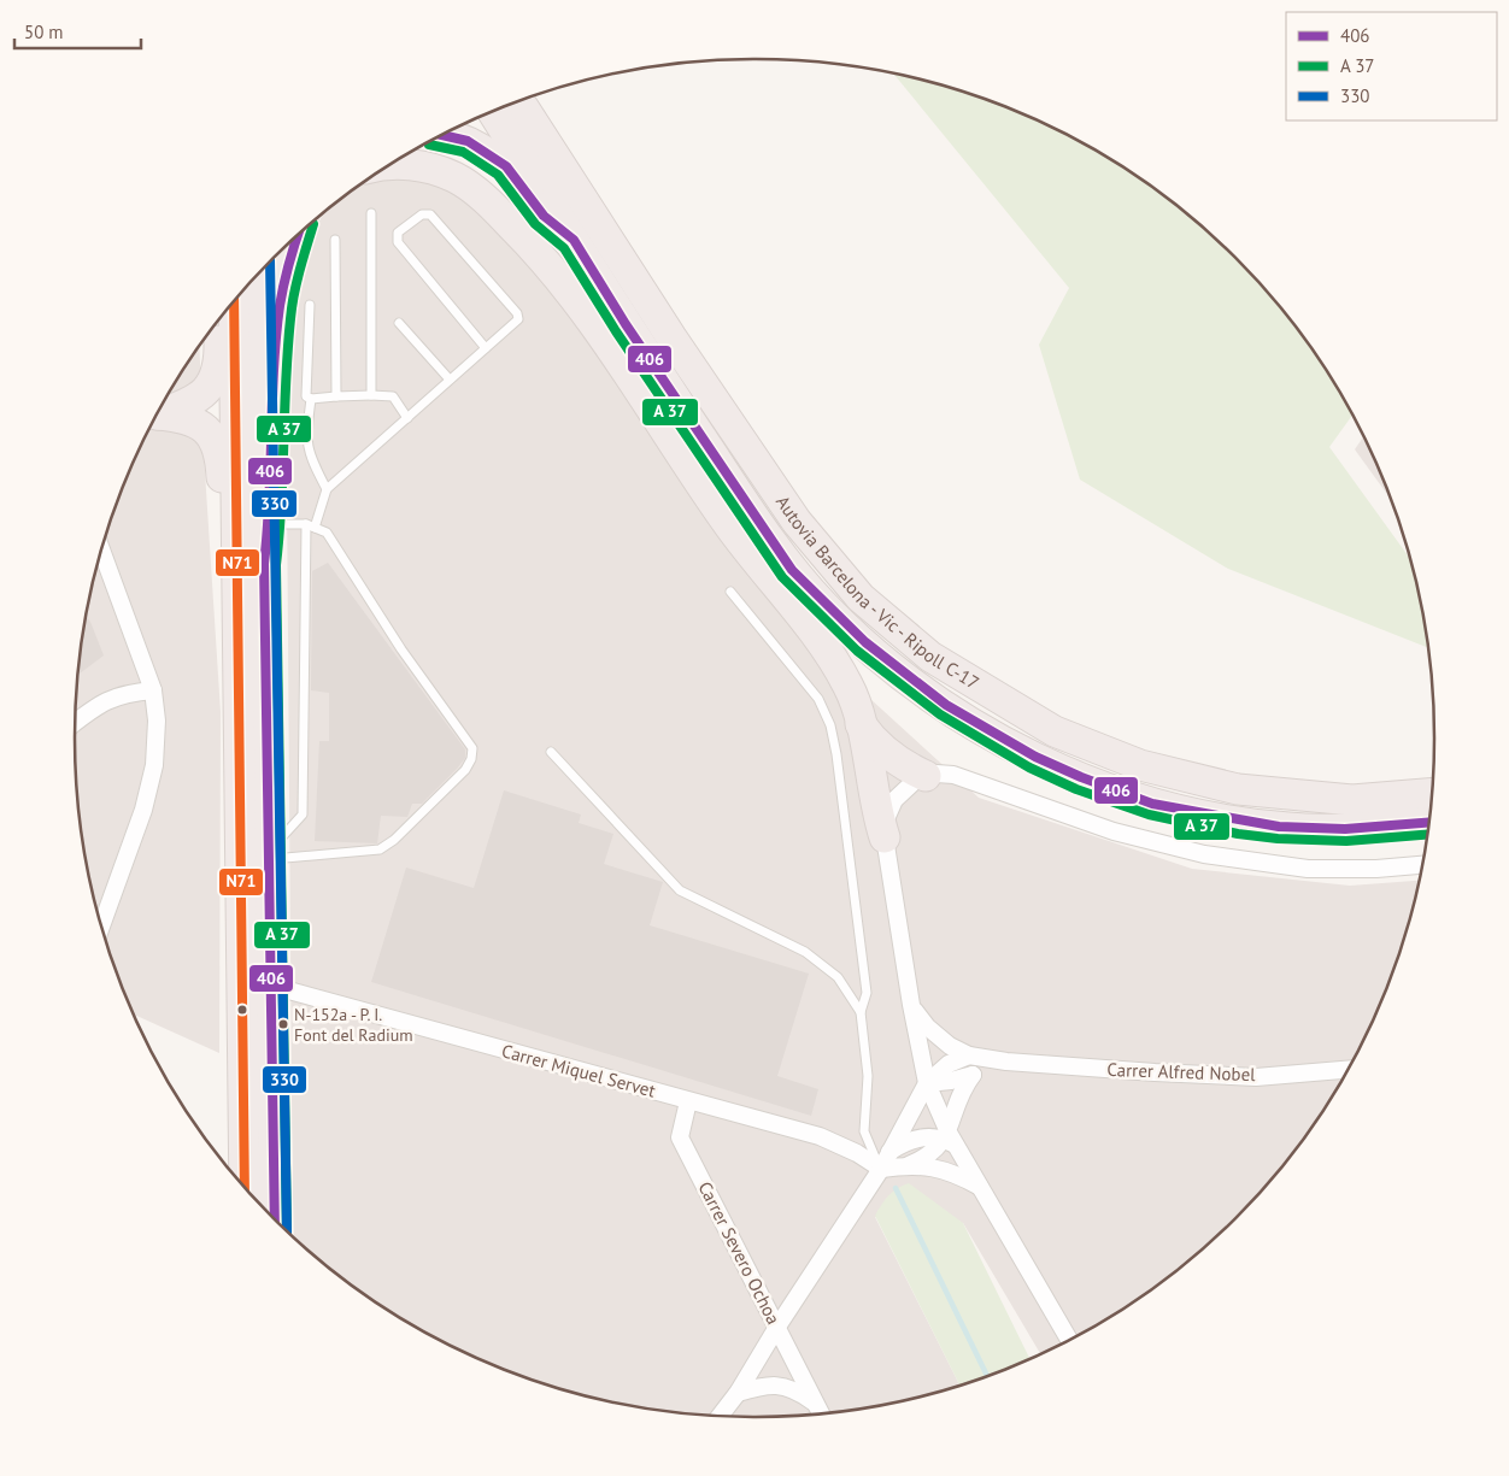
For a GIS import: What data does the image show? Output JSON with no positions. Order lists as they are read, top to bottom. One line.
{"streets":{"highway":["Autovia Barcelona - Vic - Ripoll C-17"],"street":["Carrer Miquel Servet","Carrer Alfred Nobel","Carrer Severo Ochoa"]},"crossings":[["Carrer Miquel Servet","Carrer Severo Ochoa"]],"places":["N-152a - P. I. Font del Radium"],"lines":["transit line 406","transit line 330","transit line N71"],"legend":["406","A 37","330"],"scale_bar":"50 m"}
